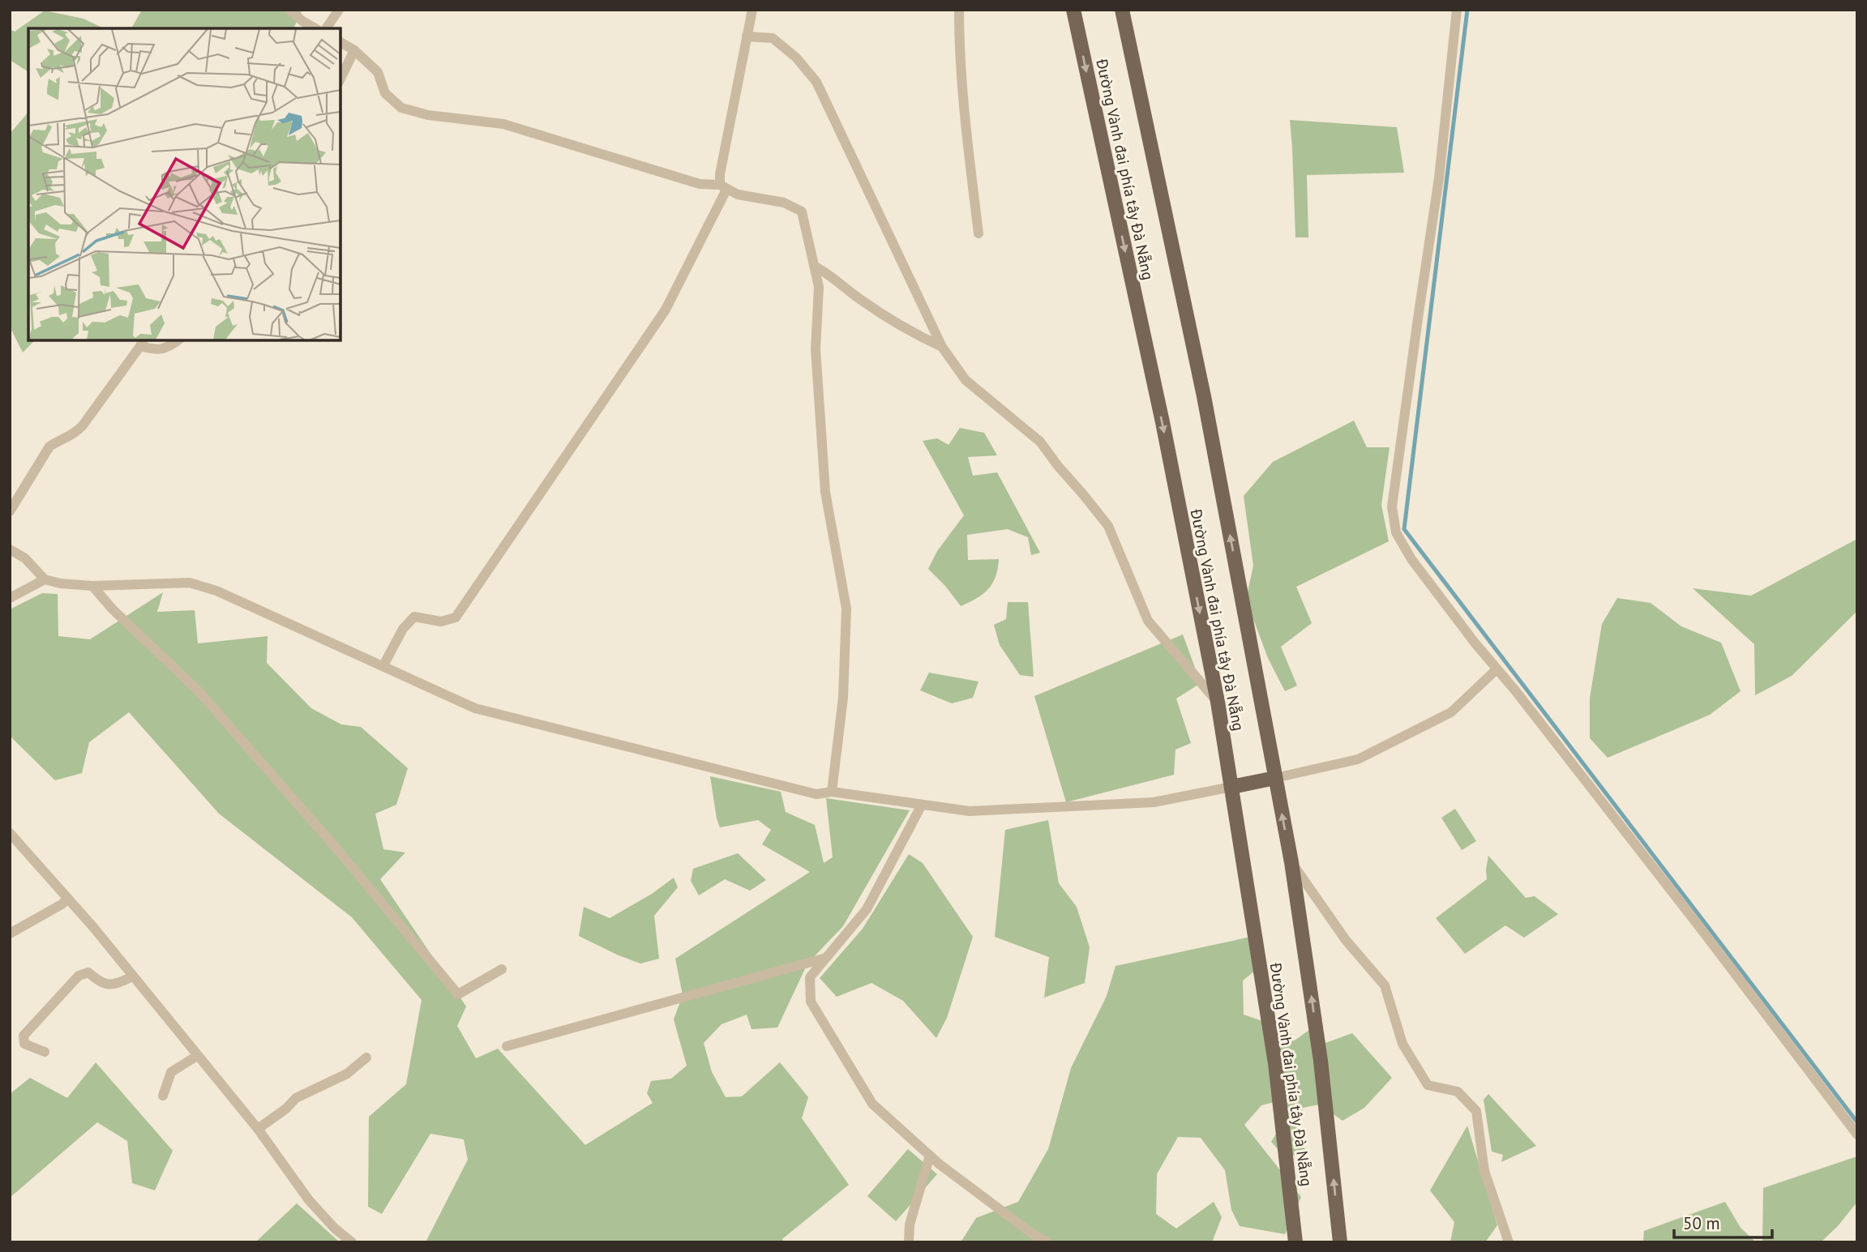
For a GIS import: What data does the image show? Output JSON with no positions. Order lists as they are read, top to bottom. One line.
{"streets":{"main road":["Đường Vành đai phía tây Đà Nẵng"]},"scale_bar":"50 m"}
